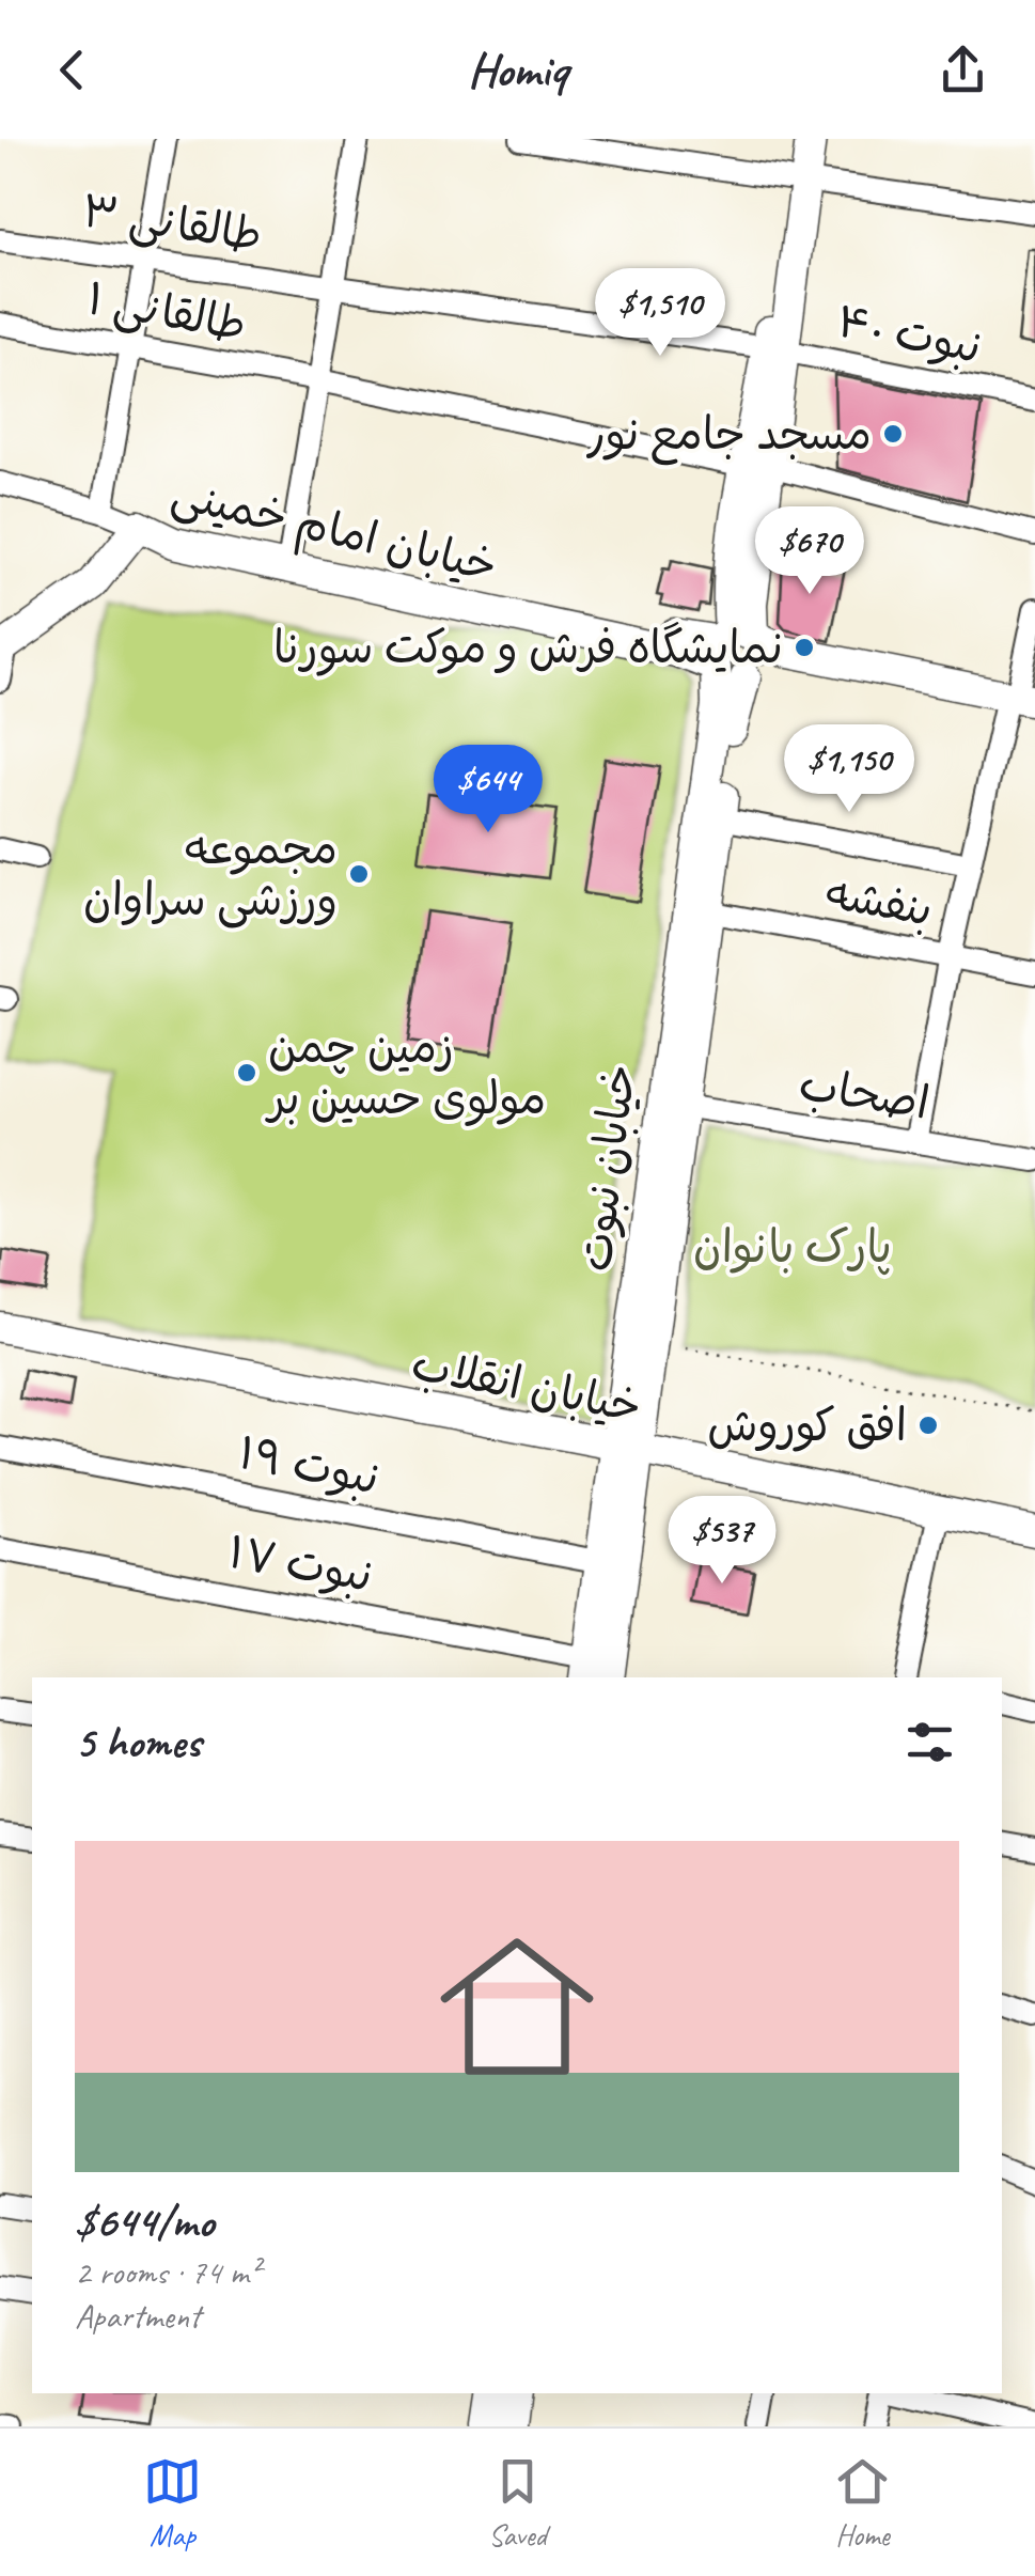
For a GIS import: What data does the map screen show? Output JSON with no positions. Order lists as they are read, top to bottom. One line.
{"streets":{"main road":["خیابان امام خمینی","خیابان نبوت","خیابان انقلاب"],"street":["طالقانی ۳","طالقانی ۱","نبوت ۴۰","بنفشه","اصحاب","نبوت ۱۹","نبوت ۱۷"]},"crossings":[["طالقانی ۳","نبوت ۴۰"],["خیابان امام خمینی","خیابان نبوت"],["بنفشه","خیابان نبوت"],["اصحاب","خیابان نبوت"],["خیابان نبوت","خیابان انقلاب"],["خیابان نبوت","نبوت ۱۹"],["خیابان نبوت","نبوت ۱۷"]],"parks":["پارک بانوان"],"places":["مسجد جامع نور","نمایشگاه فرش و موکت سورنا","مجموعه ورزشی سراوان","زمین چمن مولوی حسین بر","افق کوروش"],"page":{"header":"Homiq","price":["$1,510","$670","$1,150","$644","$537"],"heading":"5 homes","list":[{"name":"$644/mo","note":"2 rooms · 74 m² · Apartment"}],"tabs":["Map","Saved","Home"]}}
